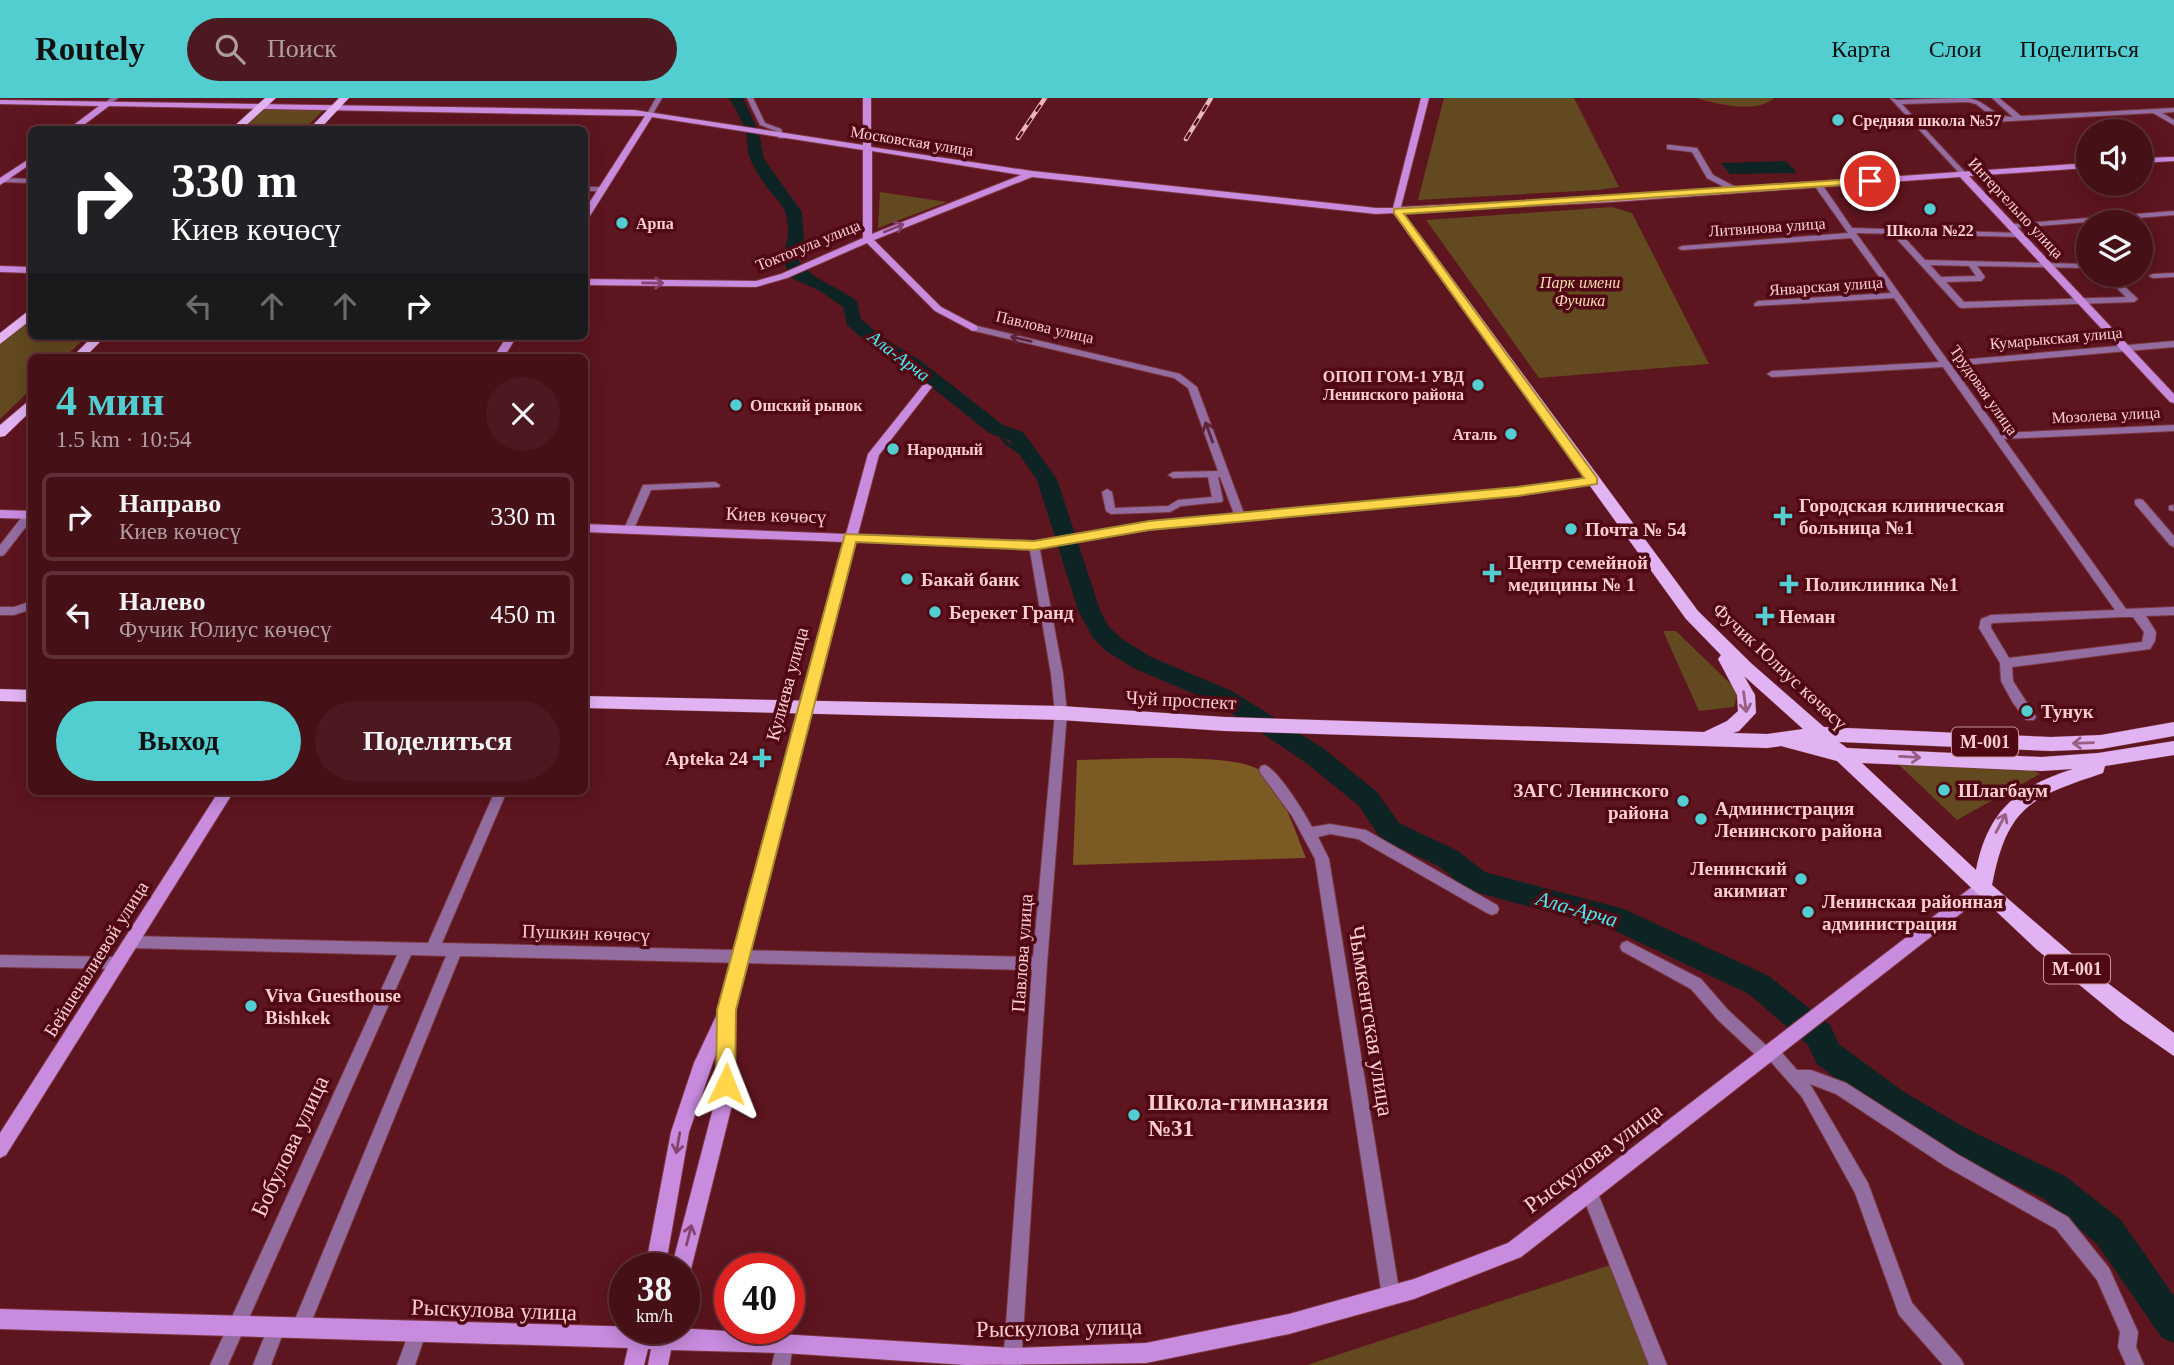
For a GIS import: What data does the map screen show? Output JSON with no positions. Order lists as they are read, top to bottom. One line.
{"streets":{"main road":["Московская улица","Интергельпо улица","Токтогула улица","Павлова улица","Киев көчөсү","Фучик Юлиус көчөсү","Кулиева улица","Чуй проспект","M-001","Бейшеналиевой улица","М-001","Рыскулова улица"],"street":["Литвинова улица","Январская улица","Кумарыкская улица","Трудовая улица","Мозолева улица","Пушкин көчөсү","Чымкентская улица","Бобулова улица"]},"crossings":[["Московская улица","Интергельпо улица"],["Московская улица","Токтогула улица"],["Московская улица","Трудовая улица"],["Московская улица","Фучик Юлиус көчөсү"],["Интергельпо улица","Литвинова улица"],["Интергельпо улица","Кумарыкская улица"],["Литвинова улица","Трудовая улица"],["Токтогула улица","Павлова улица"],["Январская улица","Трудовая улица"],["Павлова улица","Киев көчөсү"],["Павлова улица","Чуй проспект"],["Павлова улица","Пушкин көчөсү"],["Павлова улица","Рыскулова улица"],["Кумарыкская улица","Трудовая улица"],["Трудовая улица","Мозолева улица"],["Киев көчөсү","Фучик Юлиус көчөсү"],["Киев көчөсү","Кулиева улица"],["Фучик Юлиус көчөсү","Чуй проспект"],["Фучик Юлиус көчөсү","M-001"],["Фучик Юлиус көчөсү","Рыскулова улица"],["Кулиева улица","Чуй проспект"],["Кулиева улица","Пушкин көчөсү"],["Чуй проспект","M-001"],["Пушкин көчөсү","Бейшеналиевой улица"],["Пушкин көчөсү","Бобулова улица"],["Чымкентская улица","Рыскулова улица"],["Бобулова улица","Рыскулова улица"]],"one_way":["Токтогула улица"],"water":["Ала-Арча"],"parks":["Парк имени Фучика"],"places":{"other":["Средняя школа №57","Школа №22","Арпа","ОПОП ГОМ-1 УВД Ленинского района","Ошский рынок","Аталь","Народный","Почта № 54","Бакай банк","Берекет Гранд","Тунук","Шлагбаум","ЗАГС Ленинского района","Администрация Ленинского района","Ленинский акимиат","Ленинская районная администрация","Viva Guesthouse Bishkek","Школа-гимназия №31"],"health":["Городская клиническая больница №1","Центр семейной медицины № 1","Поликлиника №1","Неман","Apteka 24"]},"page":{"header":"Routely","search":"Поиск","nav":["Карта","Слои","Поделиться"],"turn":["330 m","Киев көчөсү"],"heading":["4 мин","1.5 km · 10:54"],"list":[{"name":"Направо","note":"Киев көчөсү","value":"330 m"},{"name":"Налево","note":"Фучик Юлиус көчөсү","value":"450 m"}],"buttons":["Выход","Поделиться"],"speed":"38 km/h","limit":"40"}}
